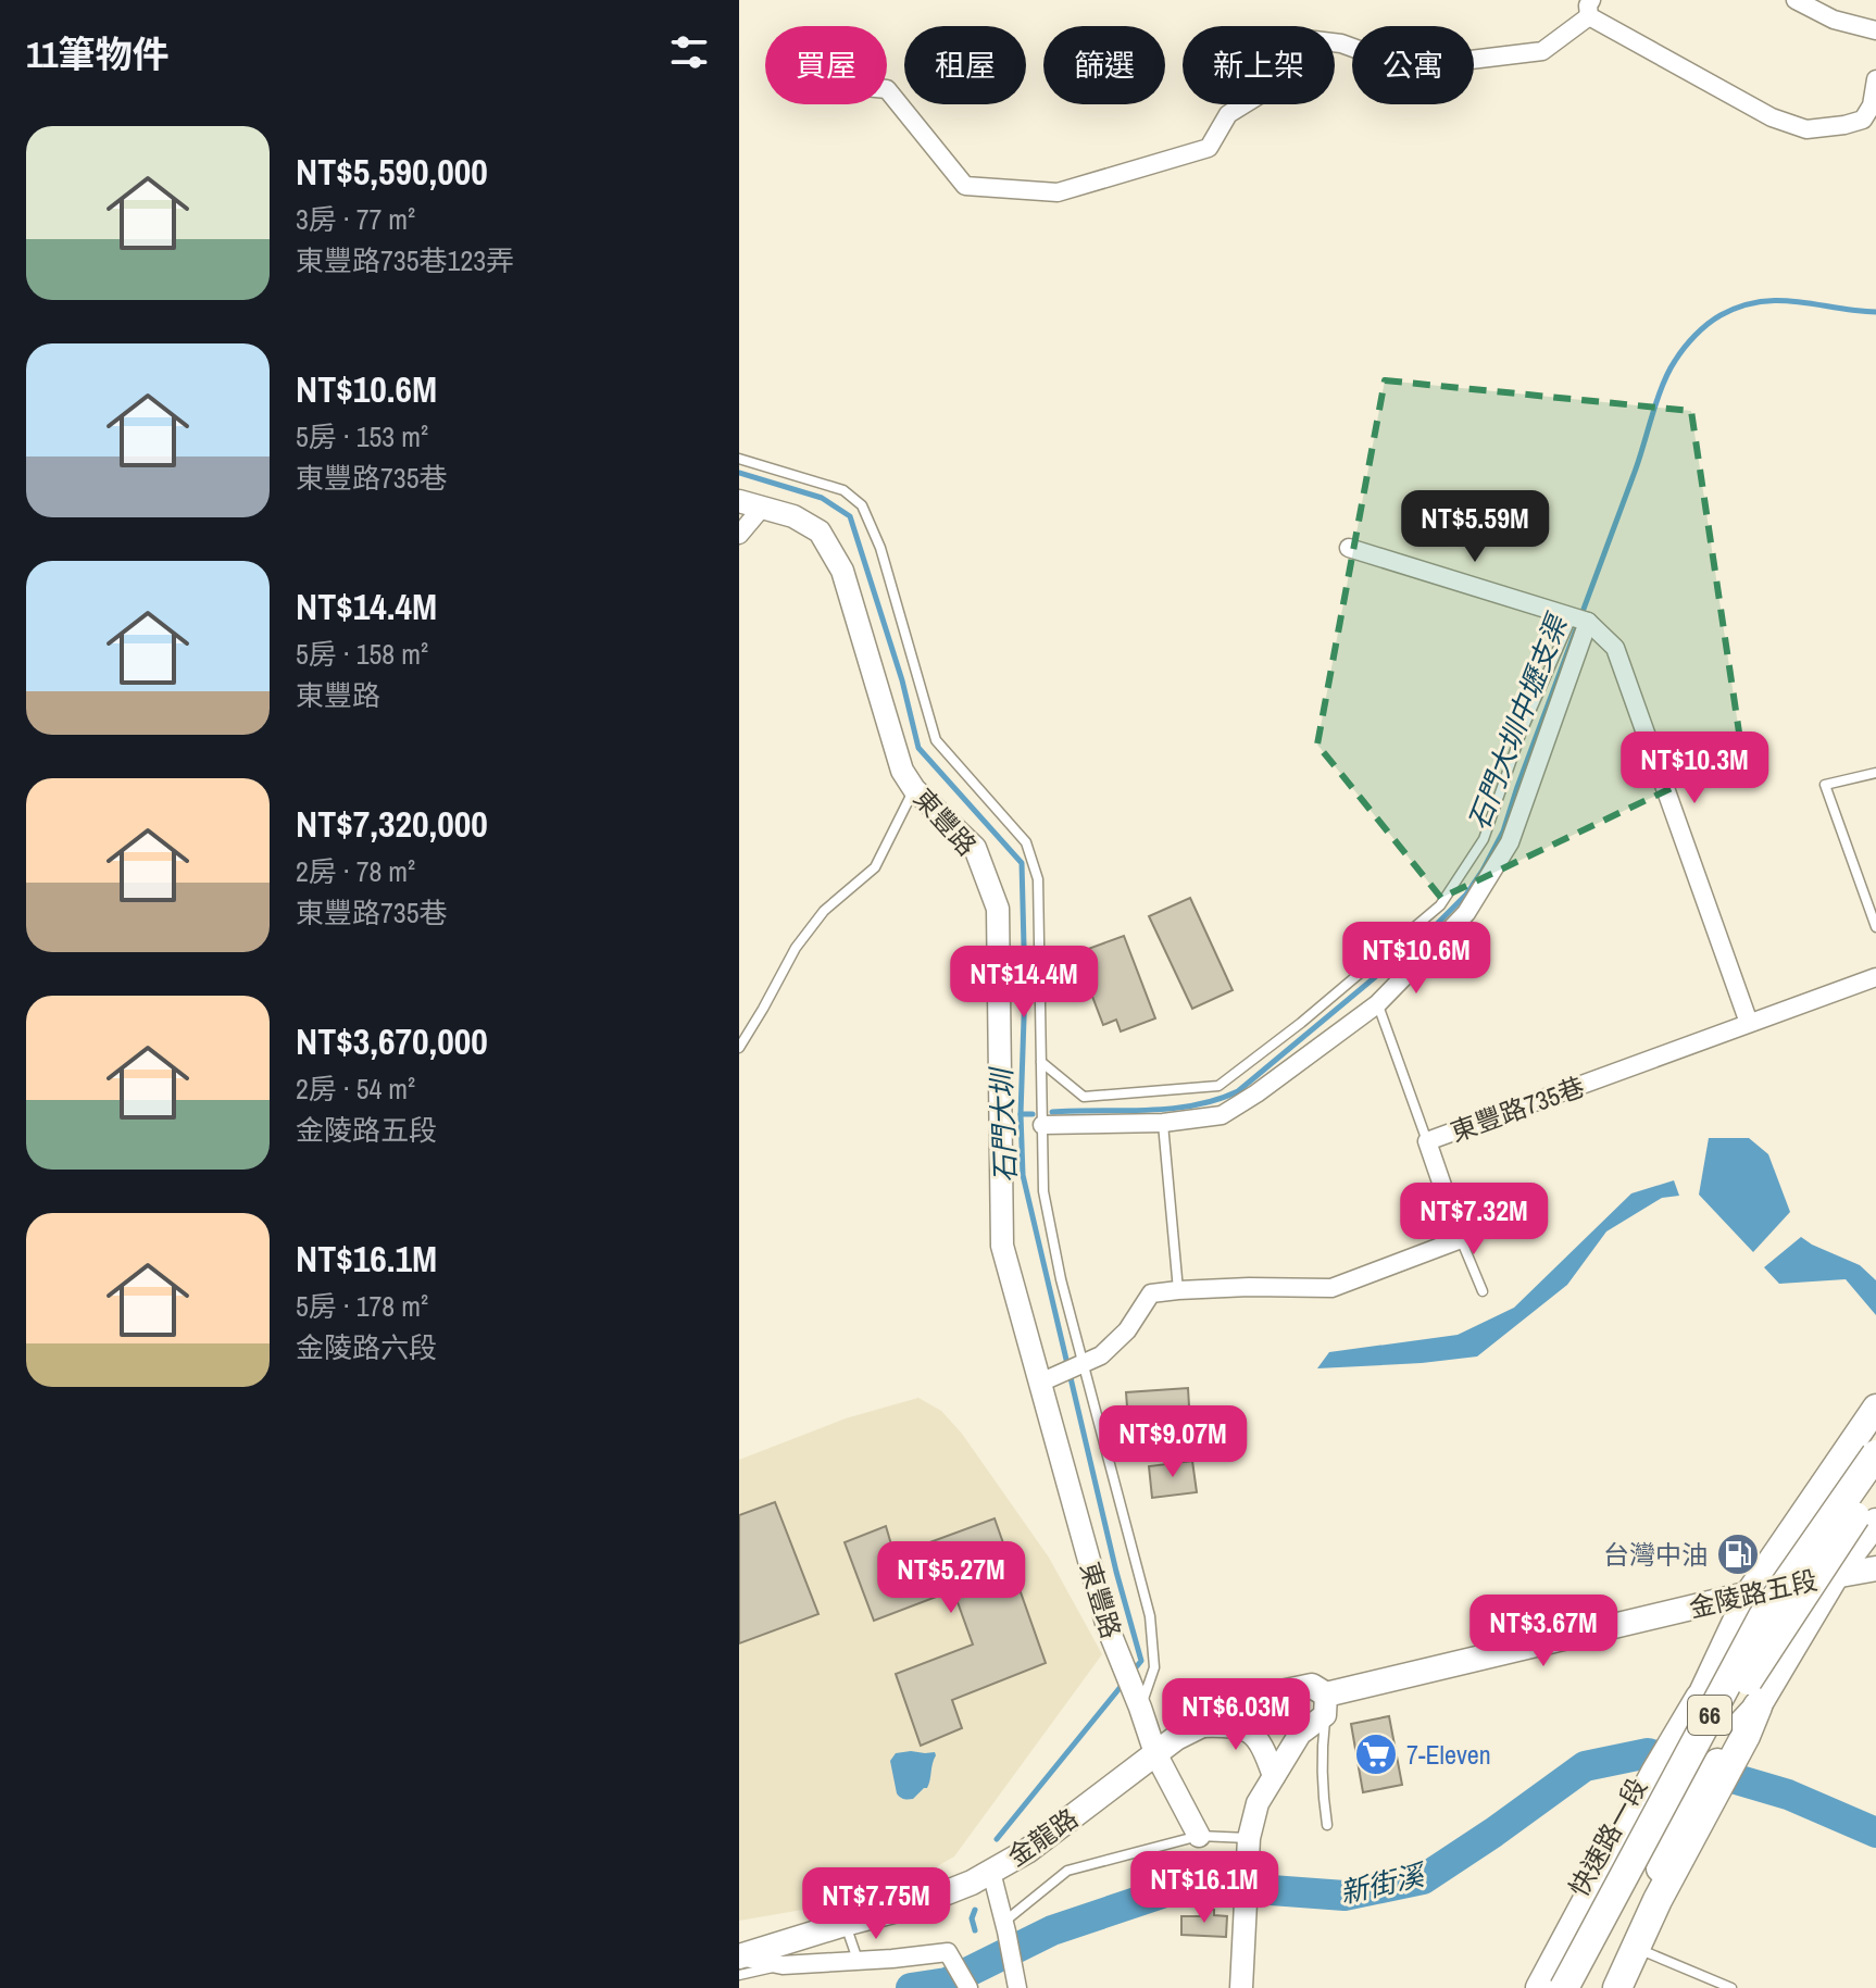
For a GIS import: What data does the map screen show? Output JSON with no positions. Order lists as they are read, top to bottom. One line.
{"streets":{"highway":["66"],"main road":["金陵路五段","金龍路","快速路一段"],"street":["東豐路","東豐路735巷"]},"crossings":[["金陵路五段","66"],["金陵路五段","金龍路"]],"water":["石門大圳中壢支渠","石門大圳","新街溪"],"places":{"fuel station":["台灣中油"],"supermarket":["7-Eleven"]},"page":{"heading":"11筆物件","chip":["買屋","租屋","篩選","新上架","公寓"],"list":[{"name":"NT$5,590,000","note":"3房 · 77 m² · 東豐路735巷123弄"},{"name":"NT$10.6M","note":"5房 · 153 m² · 東豐路735巷"},{"name":"NT$14.4M","note":"5房 · 158 m² · 東豐路"},{"name":"NT$7,320,000","note":"2房 · 78 m² · 東豐路735巷"},{"name":"NT$3,670,000","note":"2房 · 54 m² · 金陵路五段"},{"name":"NT$16.1M","note":"5房 · 178 m² · 金陵路六段"}],"price":["NT$5.59M","NT$10.3M","NT$10.6M","NT$14.4M","NT$7.32M","NT$9.07M","NT$5.27M","NT$3.67M","NT$6.03M","NT$16.1M","NT$7.75M"]}}
